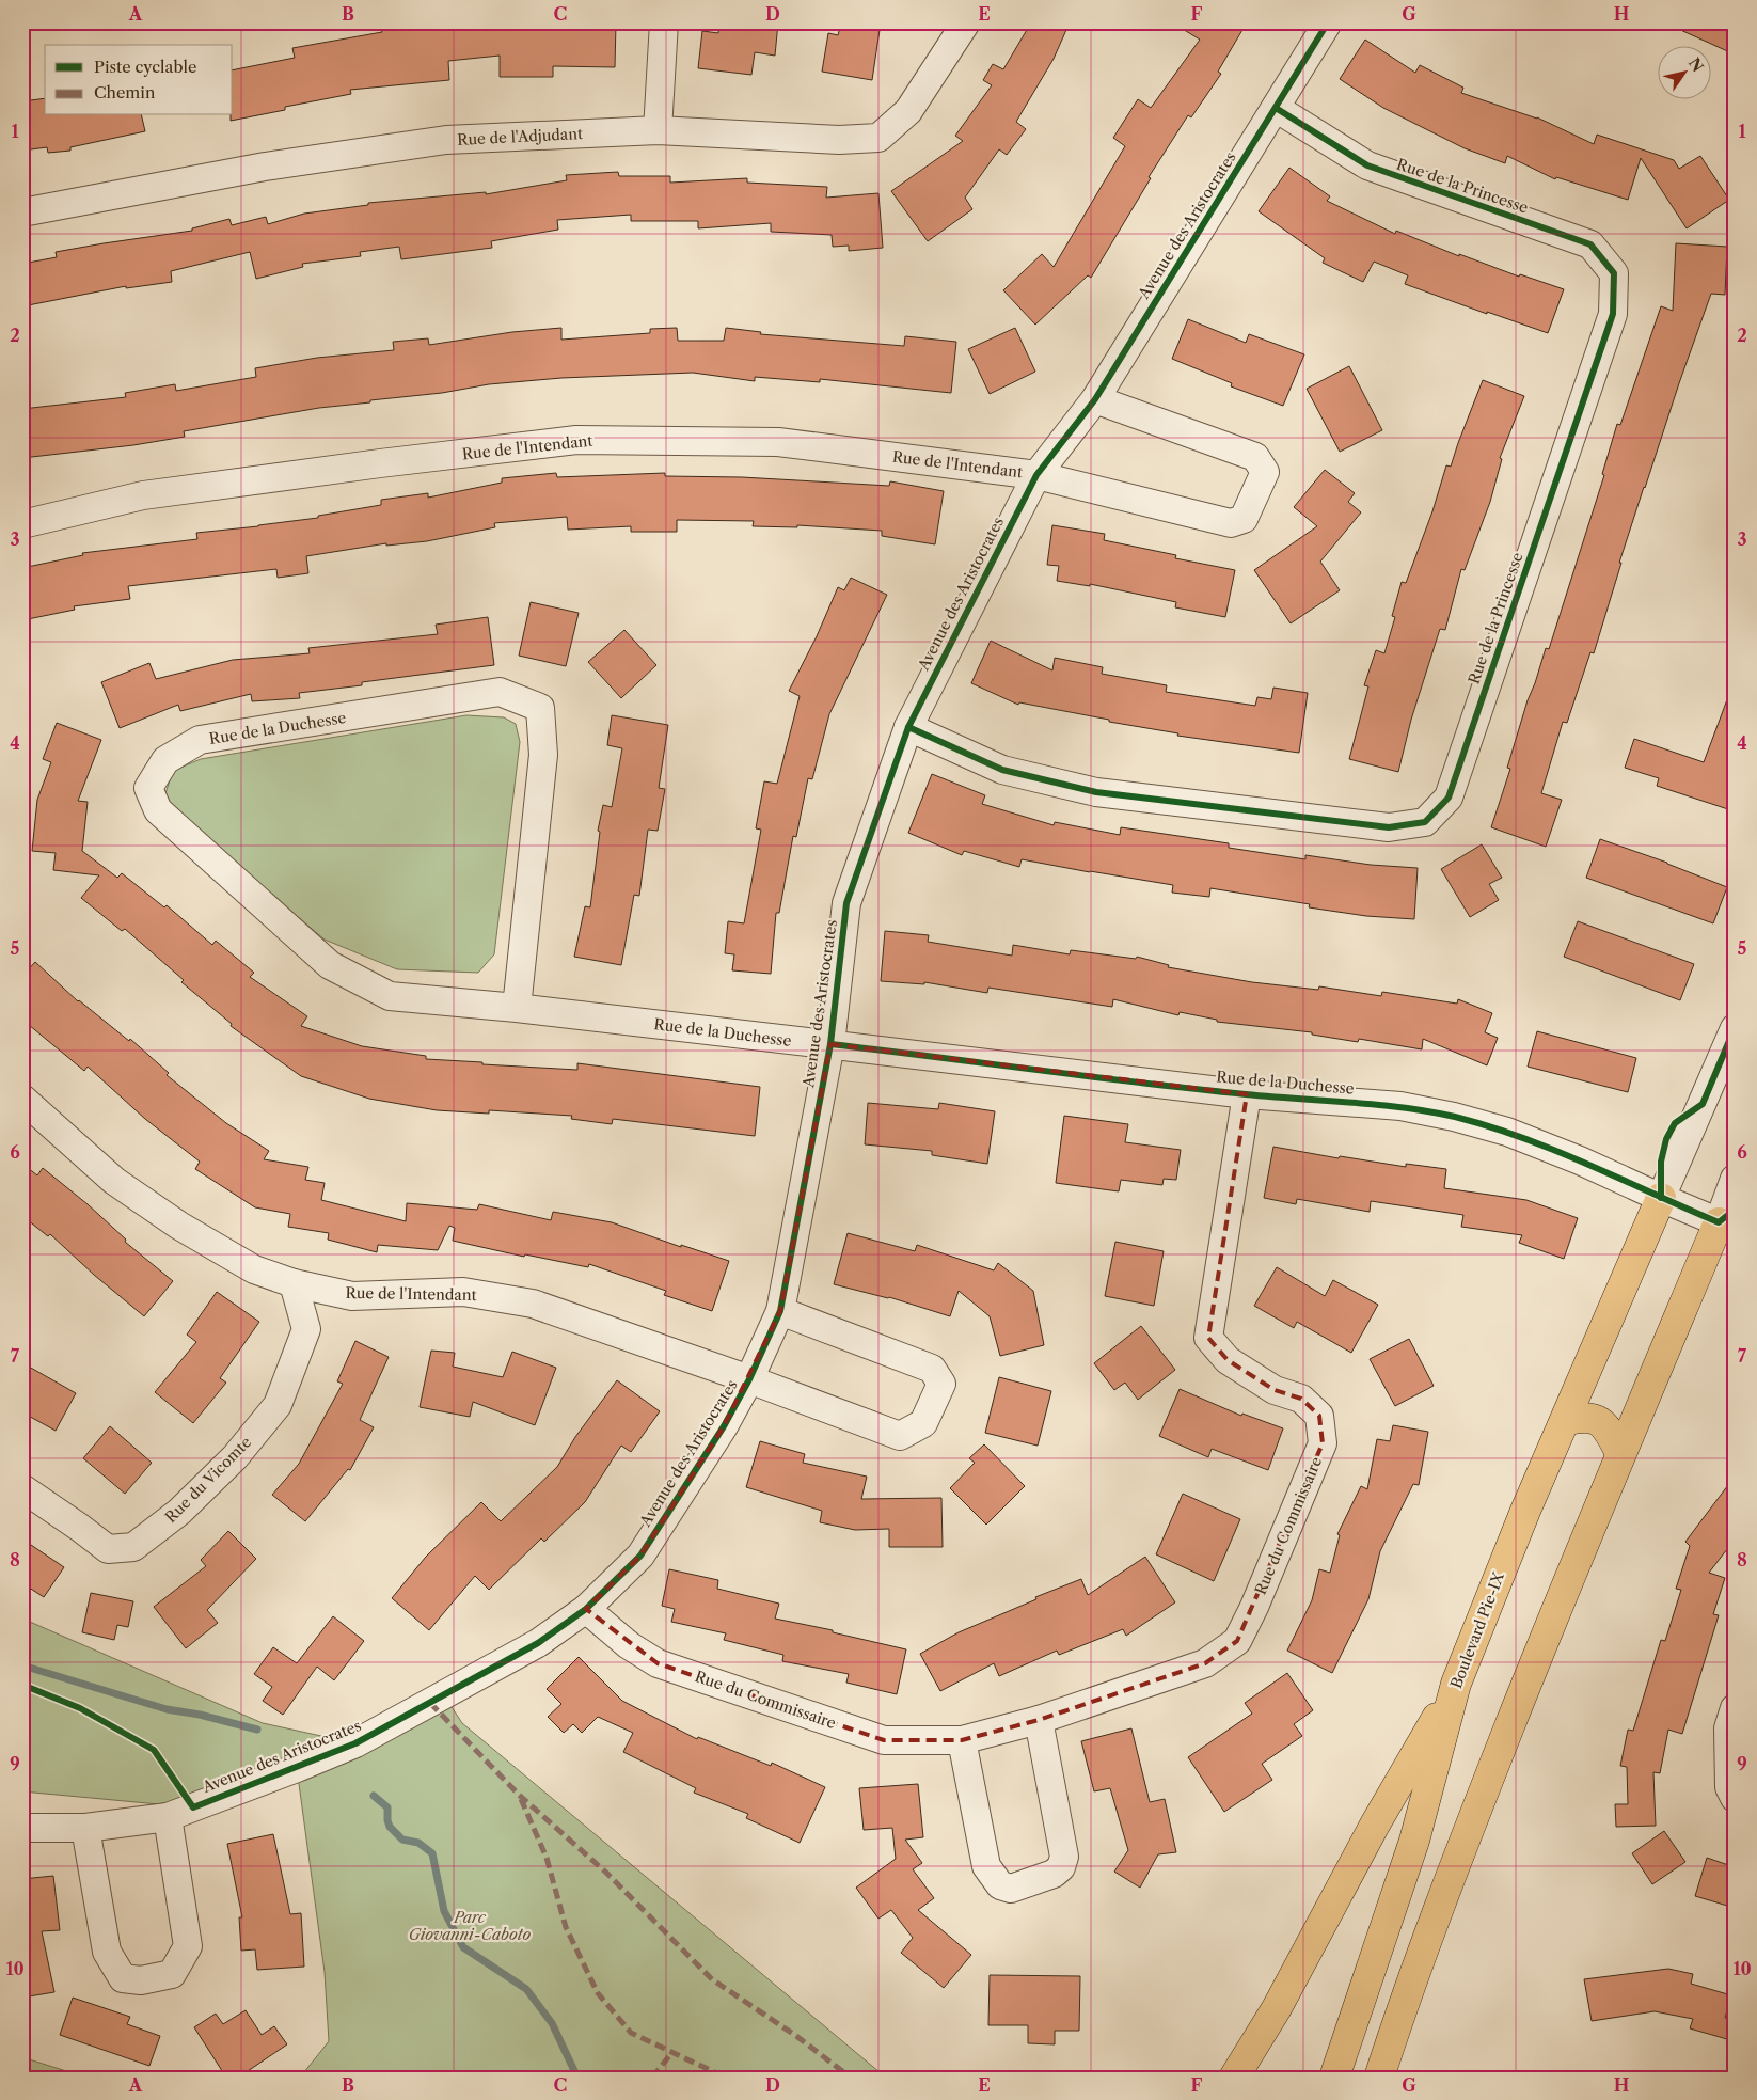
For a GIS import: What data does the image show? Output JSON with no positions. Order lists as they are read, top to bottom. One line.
{"streets":{"highway":["Boulevard Pie-IX"],"street":["Rue de l'Adjudant","Rue de la Princesse","Avenue des Aristocrates","Rue de l'Intendant","Rue de la Duchesse","Rue du Vicomte","Rue du Commissaire"]},"crossings":[["Rue de la Princesse","Avenue des Aristocrates"],["Avenue des Aristocrates","Rue de l'Intendant"],["Avenue des Aristocrates","Rue de la Duchesse"],["Avenue des Aristocrates","Rue du Commissaire"],["Rue de l'Intendant","Rue du Vicomte"],["Rue de la Duchesse","Rue du Commissaire"],["Rue de la Duchesse","Boulevard Pie-IX"]],"parks":["Parc Giovanni-Caboto"],"legend":["Piste cyclable","Chemin"],"north":"top right","grid":{"columns":["A","B","C","D","E","F","G","H"],"rows":["1","2","3","4","5","6","7","8","9","10"]}}
